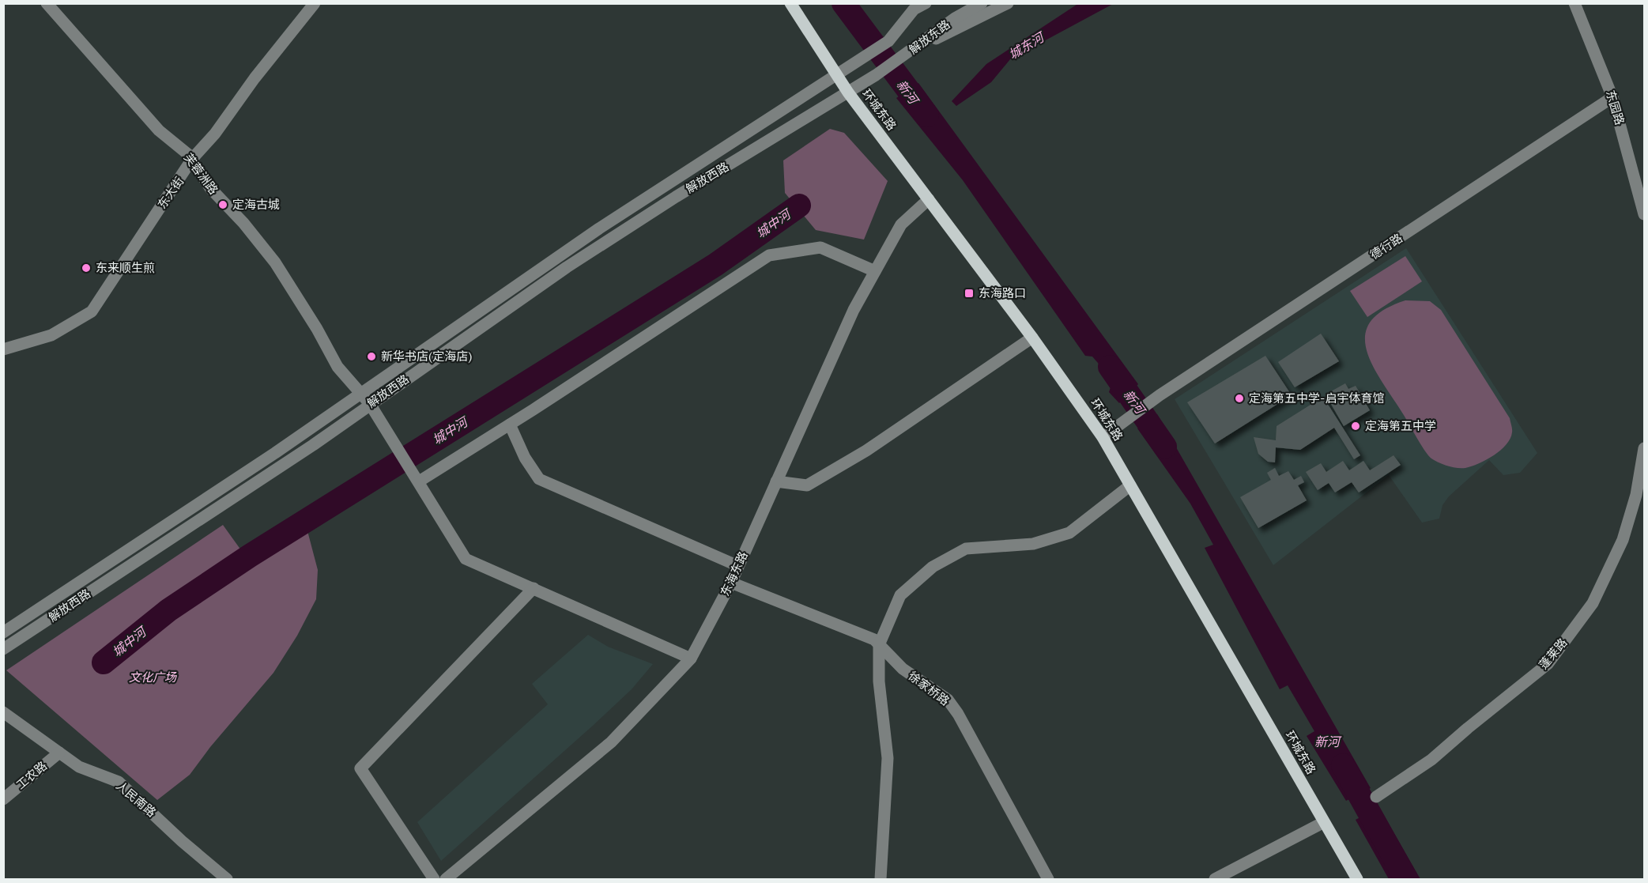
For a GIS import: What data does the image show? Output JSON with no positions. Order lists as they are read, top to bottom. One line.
{"streets":{"main road":["环城东路"],"street":["解放东路","东园路","芙蓉洲路","解放西路","东大街","德行路","东海东路","蓬莱路","徐家桥路","工农路","人民南路"]},"crossings":[["解放东路","解放西路"],["东园路","德行路"],["环城东路","解放西路"],["环城东路","德行路"],["环城东路","东海东路"],["芙蓉洲路","解放西路"],["芙蓉洲路","东大街"],["芙蓉洲路","东海东路"],["东海东路","徐家桥路"],["工农路","人民南路"]],"water":["城东河","新河","城中河"],"parks":["文化广场"],"places":{"other":["定海古城","东来顺生煎","新华书店(定海店)","定海第五中学-启宇体育馆","定海第五中学"],"transit":["东海路口"]}}
